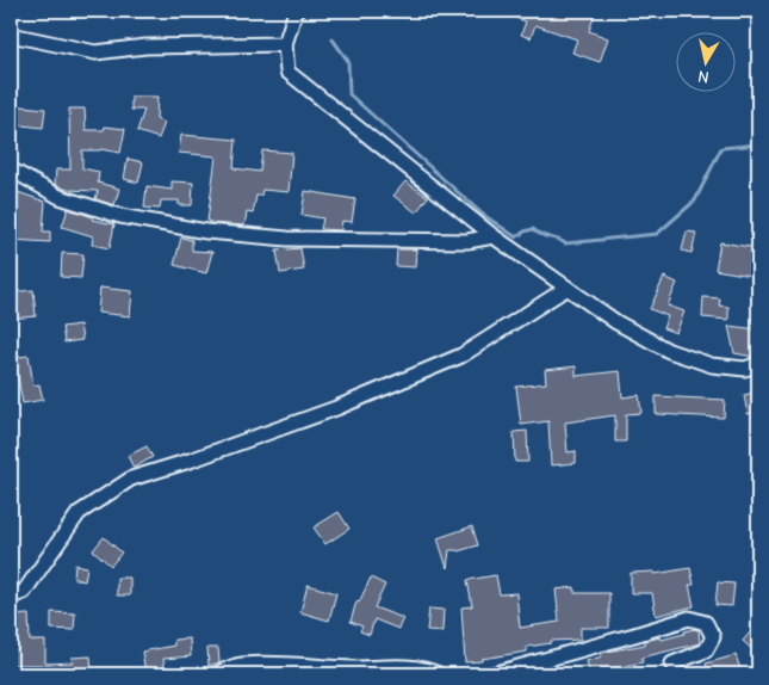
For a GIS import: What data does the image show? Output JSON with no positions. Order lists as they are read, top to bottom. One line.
{"north":"bottom"}
